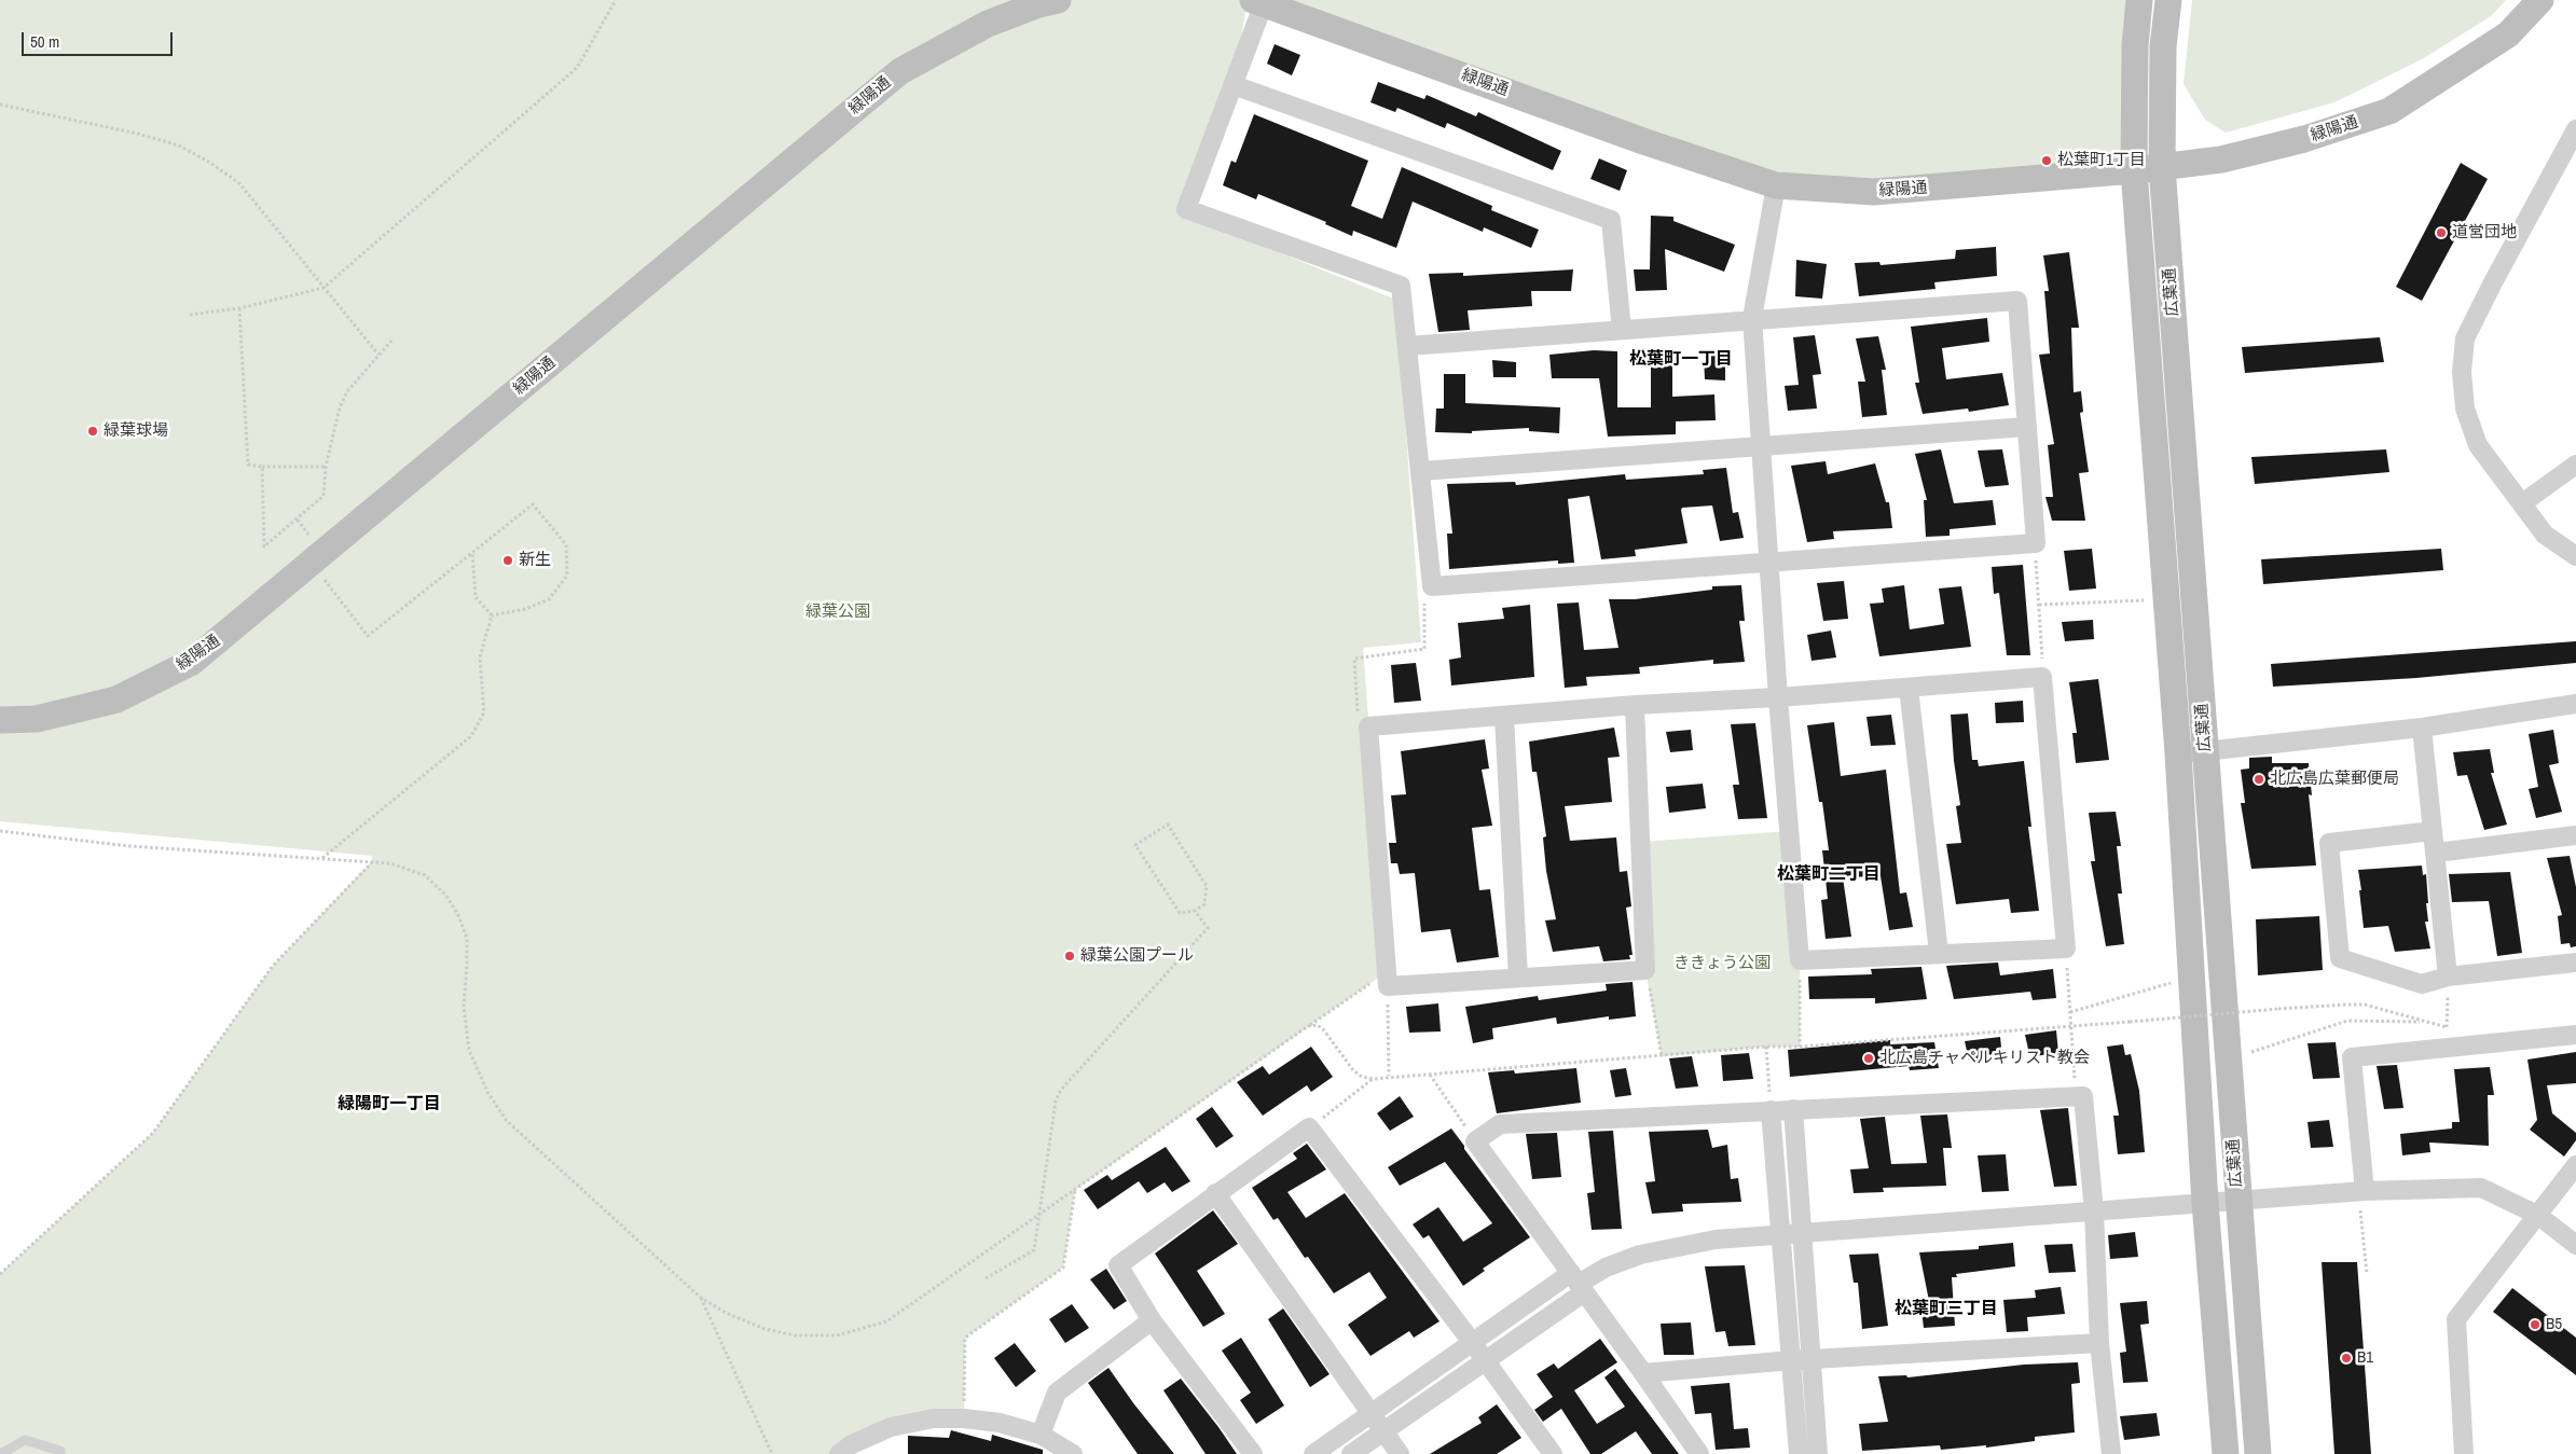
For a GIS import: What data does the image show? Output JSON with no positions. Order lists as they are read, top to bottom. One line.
{"streets":{"street":["緑陽通","広葉通"]},"crossings":[["緑陽通","広葉通"]],"districts":["松葉町一丁目","松葉町二丁目","緑陽町一丁目","松葉町三丁目"],"parks":["緑葉公園","ききょう公園"],"places":["松葉町1丁目","道営団地","緑葉球場","新生","北広島広葉郵便局","緑葉公園プール","北広島チャペルキリスト教会","B5","B1"],"scale_bar":"50 m"}
